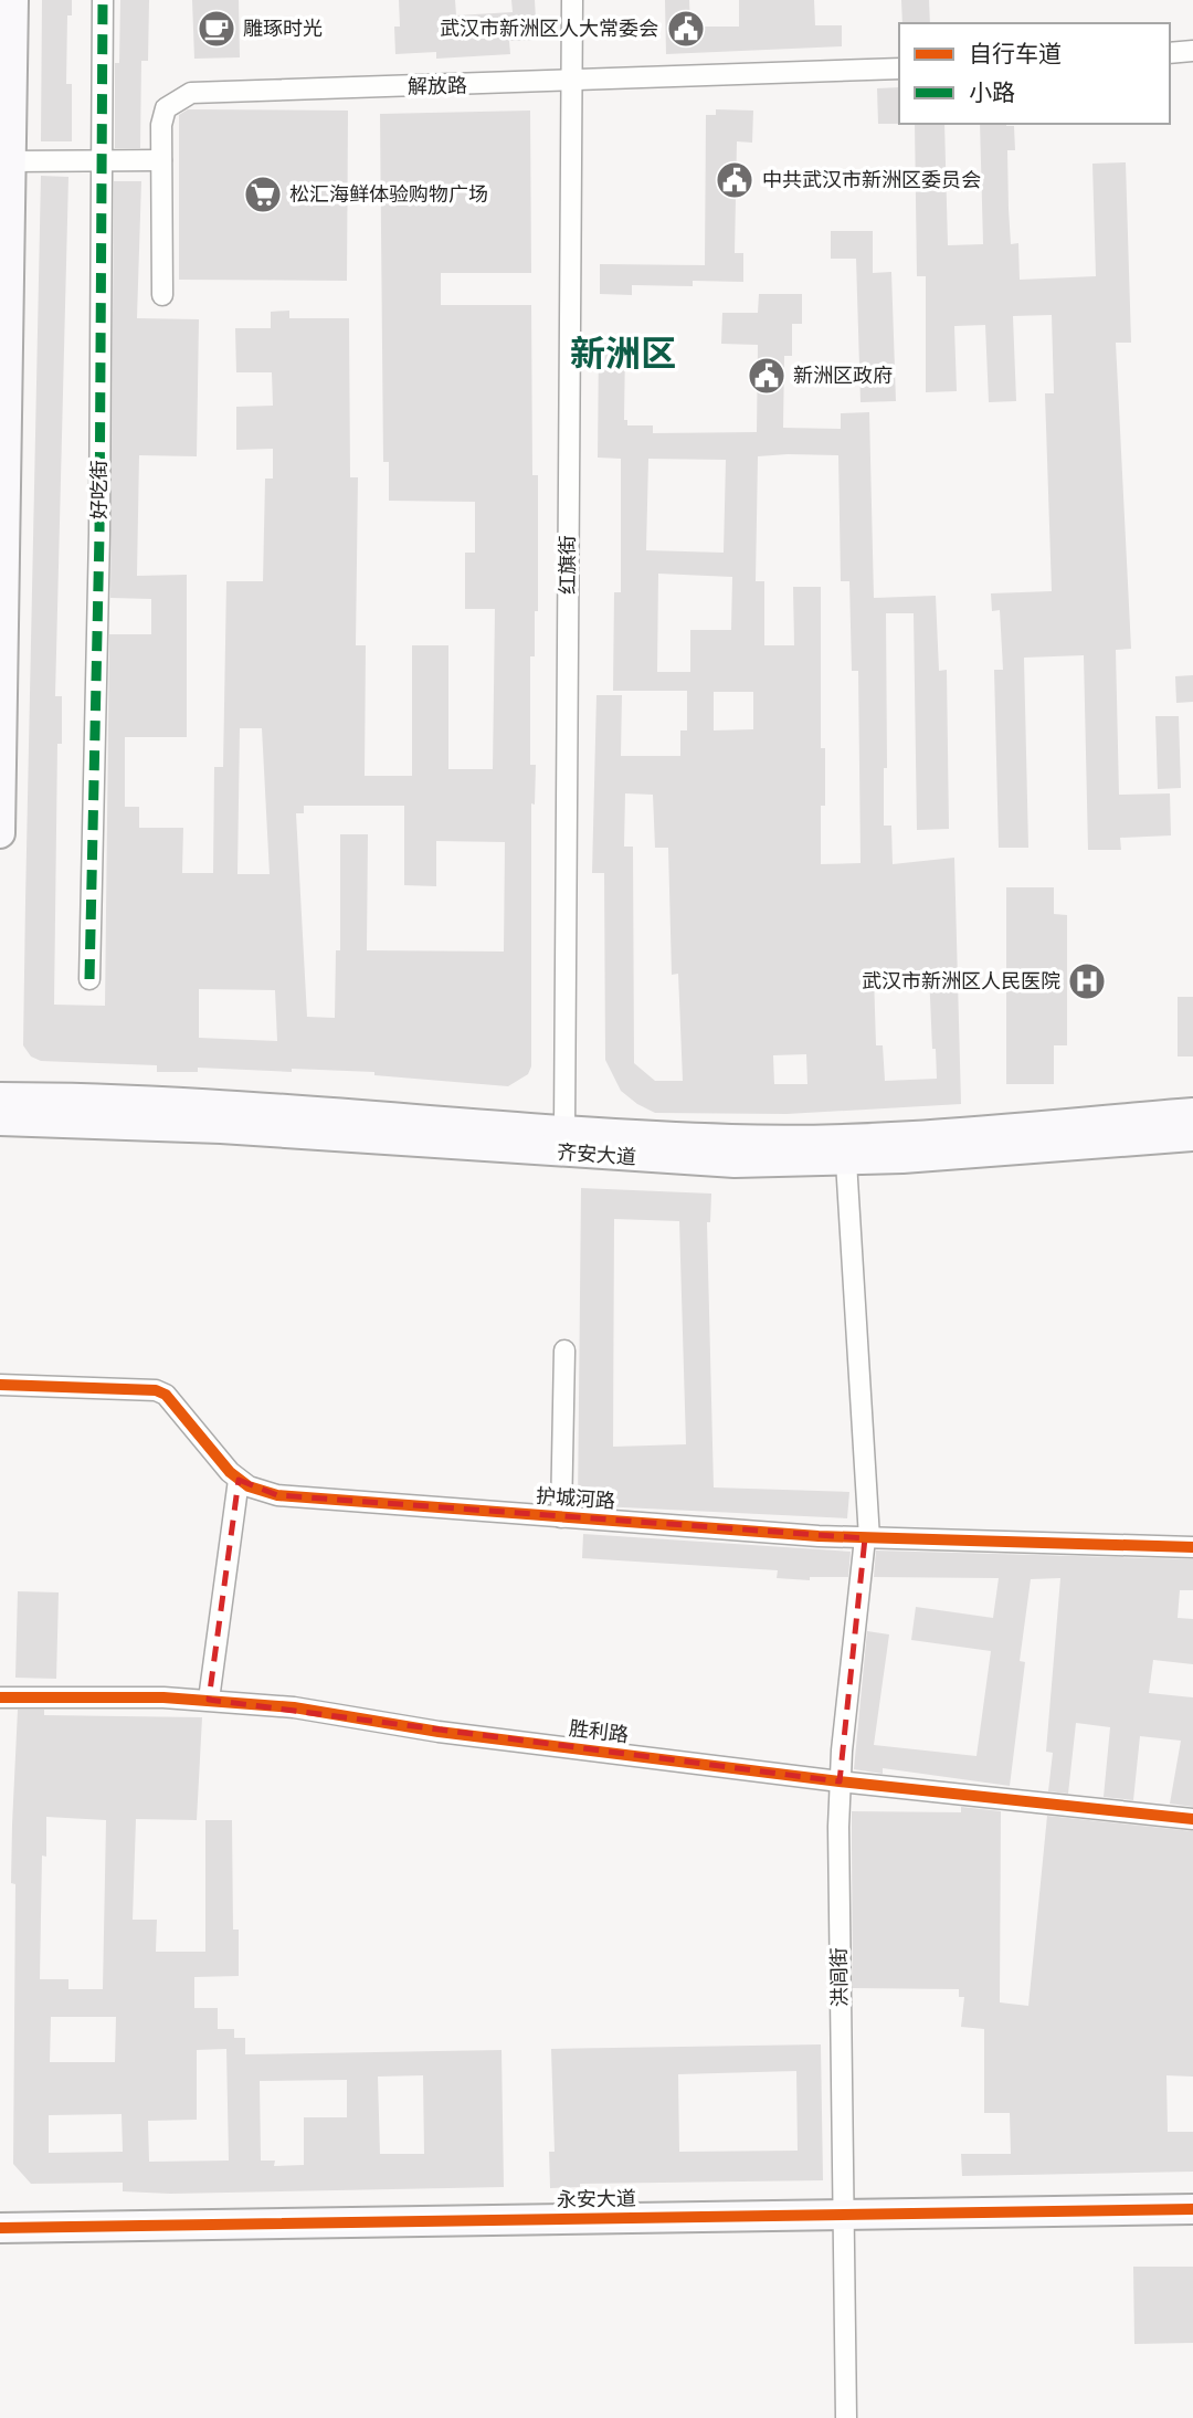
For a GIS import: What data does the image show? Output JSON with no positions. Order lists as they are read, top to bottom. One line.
{"streets":{"main road":["齐安大道","永安大道"],"street":["解放路","好吃街","红旗街","护城河路","胜利路","洪闾街"]},"crossings":[["解放路","红旗街"],["红旗街","齐安大道"],["齐安大道","洪闾街"],["护城河路","洪闾街"],["胜利路","洪闾街"],["洪闾街","永安大道"]],"districts":["新洲区"],"places":{"cafe":["雕琢时光"],"public building":["武汉市新洲区人大常委会","中共武汉市新洲区委员会","新洲区政府"],"supermarket":["松汇海鲜体验购物广场"],"hospital":["武汉市新洲区人民医院"]},"legend":["自行车道","小路"]}
